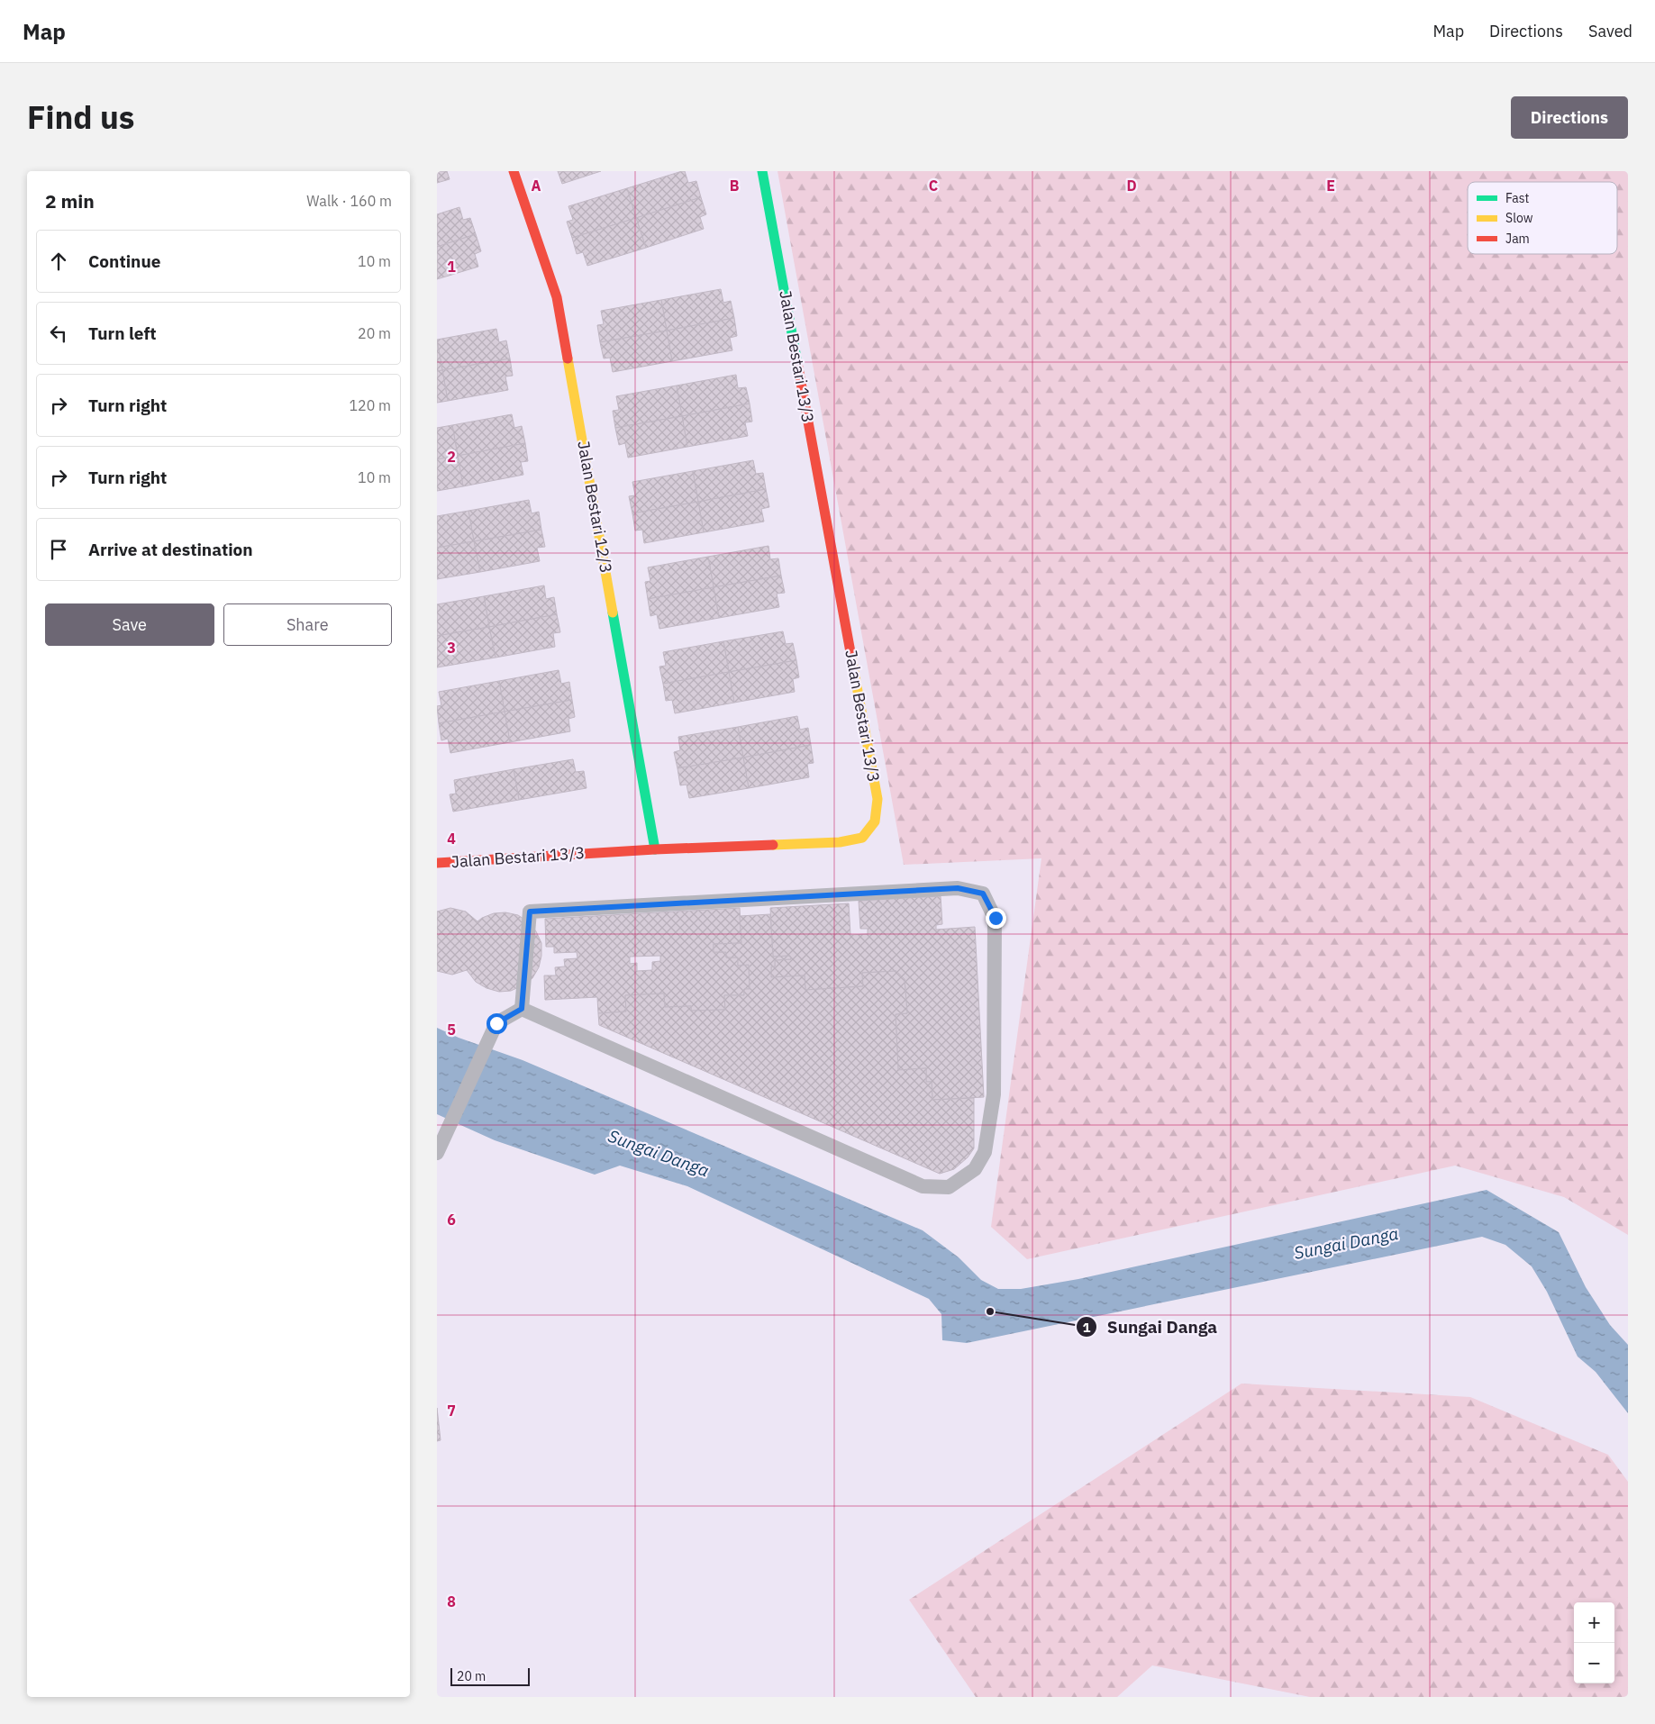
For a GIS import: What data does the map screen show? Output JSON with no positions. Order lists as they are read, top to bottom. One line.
{"streets":{"street":["Jalan Bestari 13/3","Jalan Bestari 12/3"]},"crossings":[["Jalan Bestari 13/3","Jalan Bestari 12/3"]],"water":["Sungai Danga"],"places":["Sungai Danga"],"legend":["Fast","Slow","Jam"],"scale_bar":"20 m","page":{"header":"Map","nav":["Map","Directions","Saved"],"title":"Find us","buttons":["Directions",["Save","Share"]],"heading":["2 min","Walk · 160 m"],"list":[["Continue","10 m"],["Turn left","20 m"],["Turn right","120 m"],["Turn right","10 m"],"Arrive at destination"],"map_buttons":["+","−"],"scale":"20 m"},"grid":{"columns":["A","B","C","D","E"],"rows":["1","2","3","4","5","6","7","8"]}}
